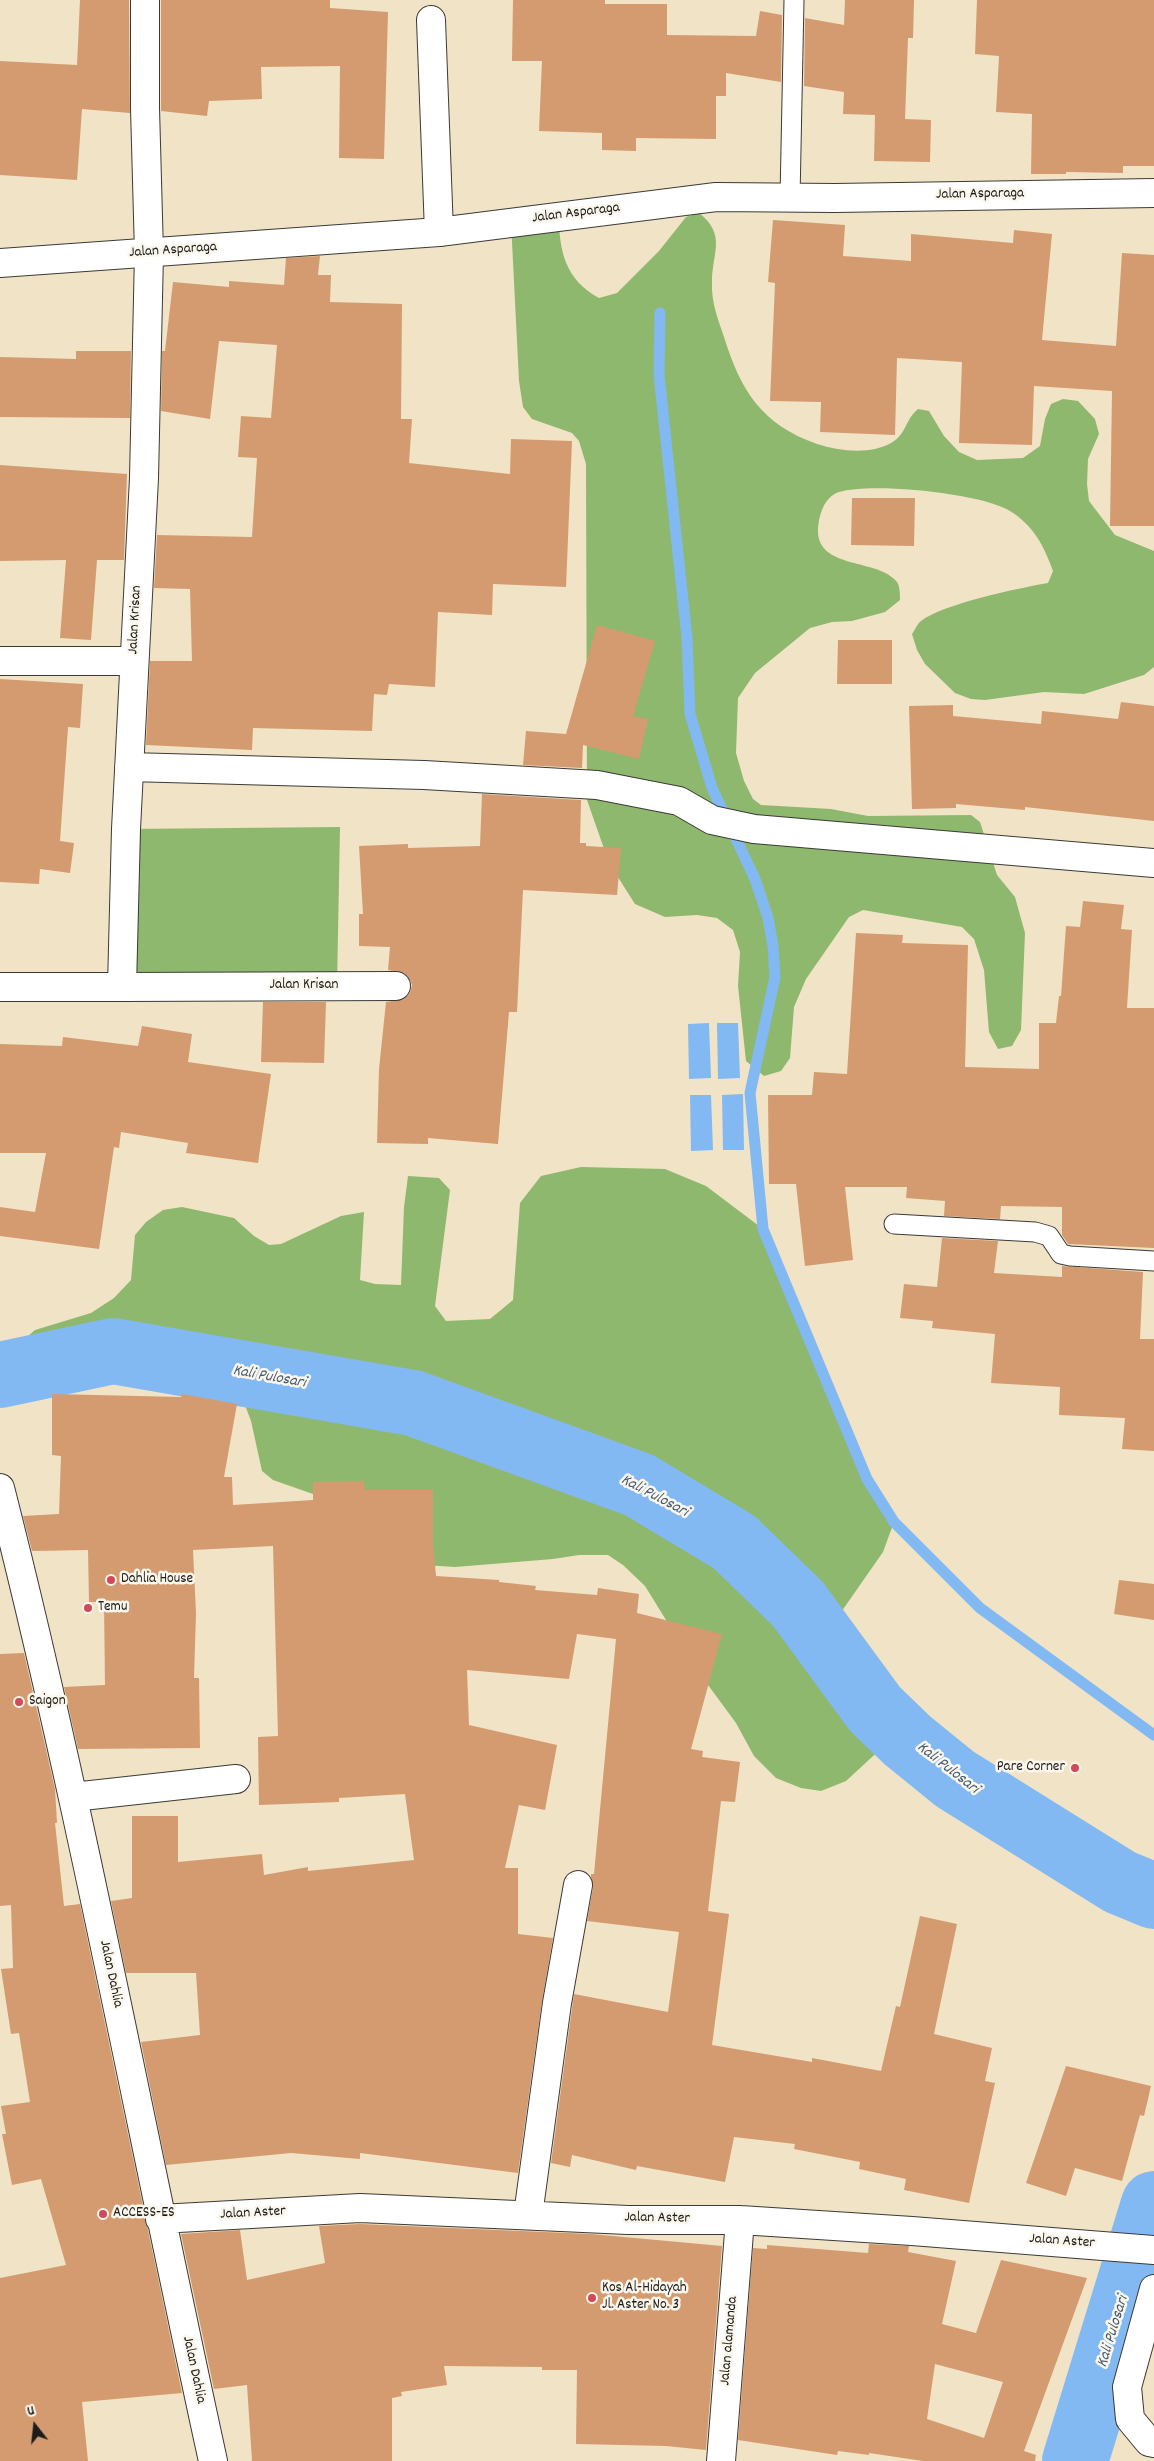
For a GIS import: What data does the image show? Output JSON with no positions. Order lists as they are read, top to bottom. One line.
{"streets":{"street":["Jalan Asparaga","Jalan Krisan","Jalan Dahlia","Jalan Aster","Jalan alamanda"]},"crossings":[["Jalan Asparaga","Jalan Krisan"],["Jalan Dahlia","Jalan Aster"],["Jalan Aster","Jalan alamanda"]],"water":["Kali Pulosari"],"places":["Dahlia House","Temu","Saigon","Pare Corner","ACCESS-ES","Kos Al-Hidayah Jl. Aster No. 3"],"north":"top"}
